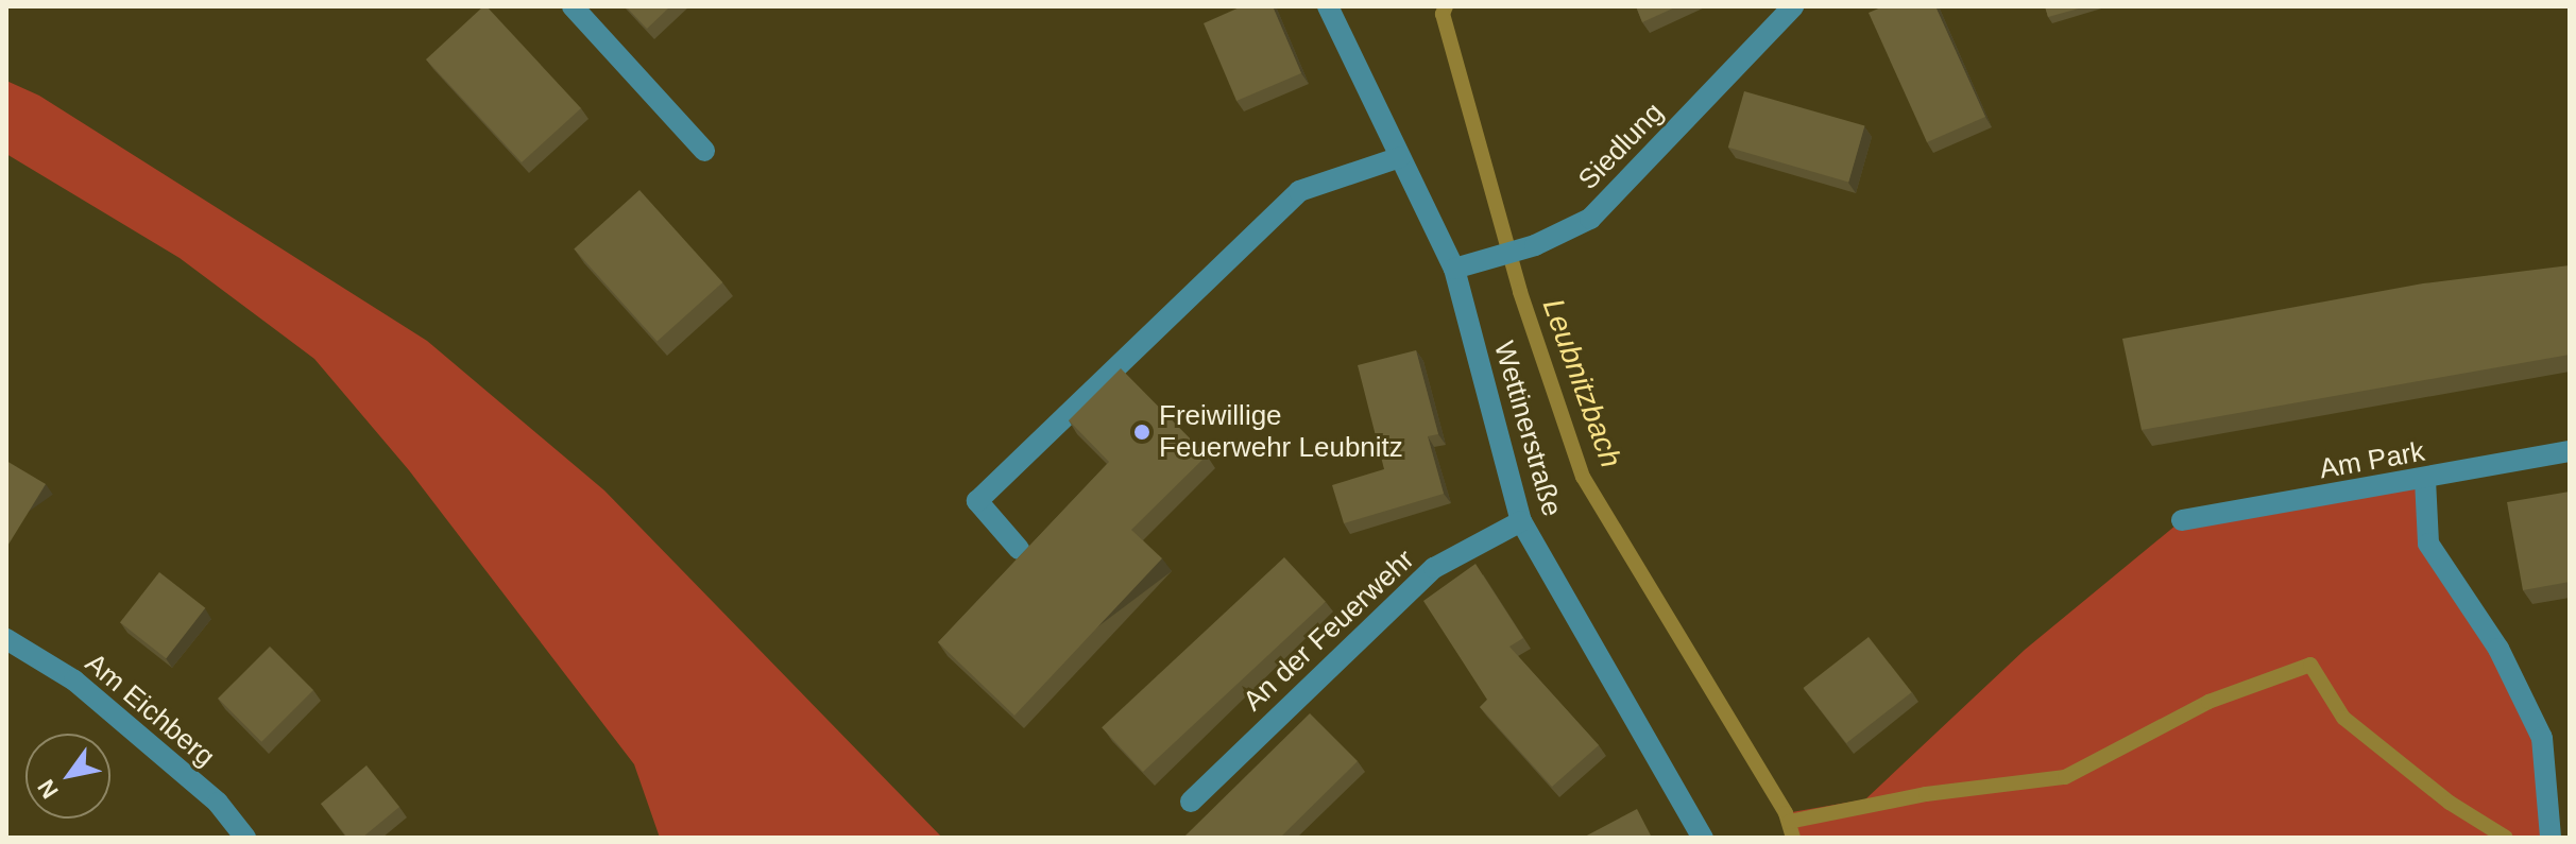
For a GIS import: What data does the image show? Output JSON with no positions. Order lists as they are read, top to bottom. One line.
{"streets":{"street":["Siedlung","Wettinerstraße","Am Park","An der Feuerwehr","Am Eichberg"]},"crossings":[["Siedlung","Wettinerstraße"],["Wettinerstraße","An der Feuerwehr"]],"water":["Leubnitzbach"],"places":["Freiwillige Feuerwehr Leubnitz"],"north":"bottom left"}
